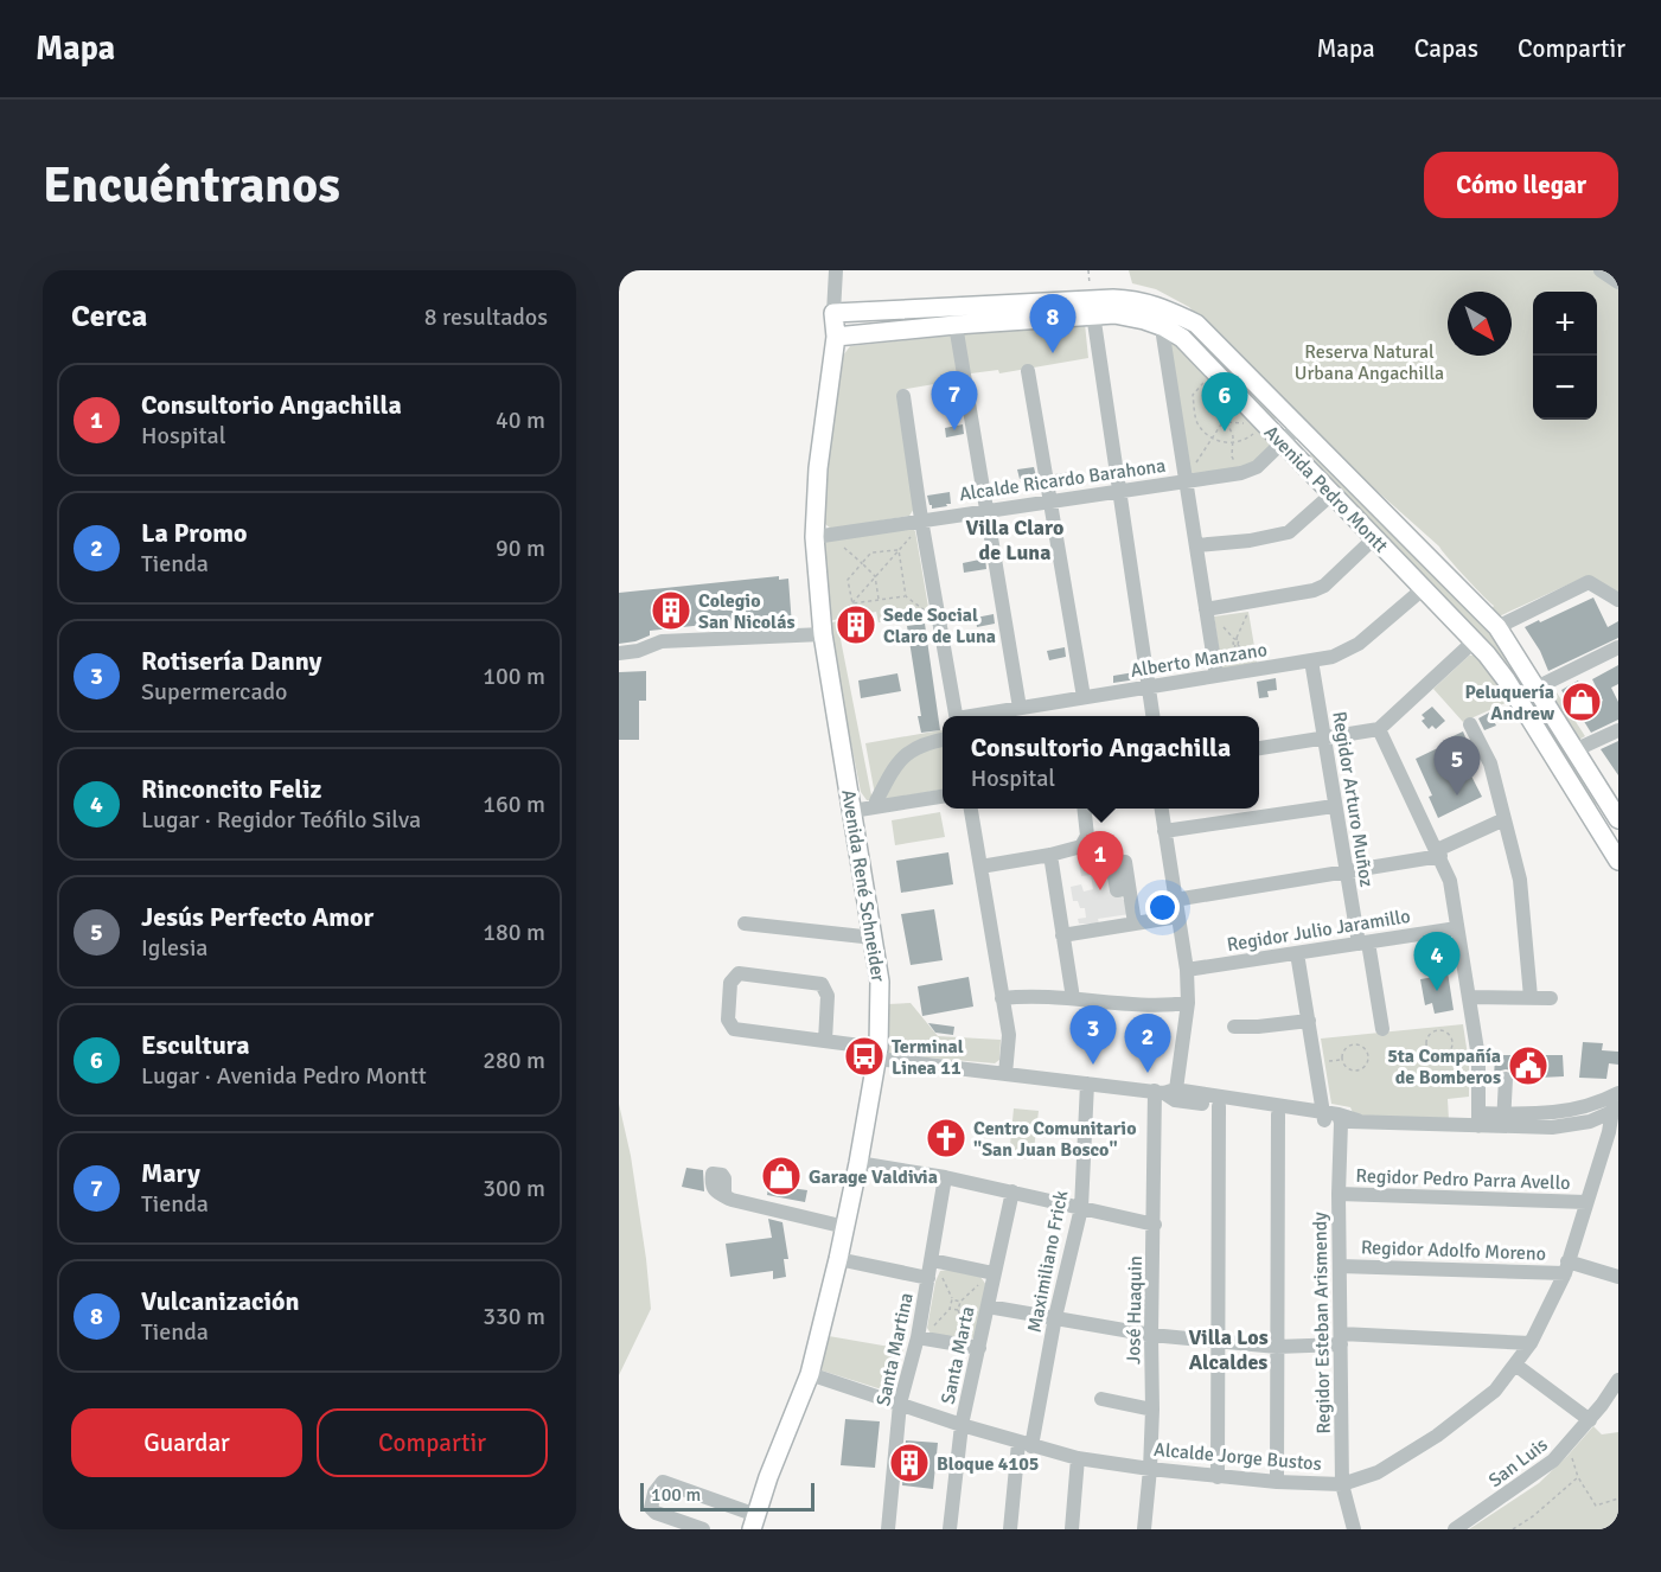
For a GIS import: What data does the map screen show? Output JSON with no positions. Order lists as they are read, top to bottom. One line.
{"streets":{"main road":["Avenida Pedro Montt","Avenida René Schneider"],"street":["Alcalde Ricardo Barahona","Alberto Manzano","Regidor Arturo Muñoz","Regidor Julio Jaramillo","Regidor Pedro Parra Avello","Regidor Adolfo Moreno","Maximiliano Frick","José Huaquin","Regidor Esteban Arismendy","Santa Martina","Santa Marta","Alcalde Jorge Bustos","San Luis"]},"crossings":[["Alcalde Ricardo Barahona","Avenida Pedro Montt"],["Alcalde Ricardo Barahona","Avenida René Schneider"],["Avenida Pedro Montt","Alberto Manzano"],["Avenida Pedro Montt","Avenida René Schneider"],["Alberto Manzano","Regidor Arturo Muñoz"],["Regidor Arturo Muñoz","Regidor Julio Jaramillo"],["Avenida René Schneider","Alcalde Jorge Bustos"],["Regidor Julio Jaramillo","José Huaquin"],["Regidor Pedro Parra Avello","Regidor Esteban Arismendy"],["Regidor Pedro Parra Avello","Alcalde Jorge Bustos"],["Regidor Adolfo Moreno","Regidor Esteban Arismendy"],["Regidor Adolfo Moreno","Alcalde Jorge Bustos"],["Maximiliano Frick","Alcalde Jorge Bustos"],["José Huaquin","Alcalde Jorge Bustos"],["Regidor Esteban Arismendy","Alcalde Jorge Bustos"],["Santa Martina","Alcalde Jorge Bustos"],["Santa Marta","Alcalde Jorge Bustos"]],"districts":["Villa Claro de Luna","Villa Los Alcaldes"],"parks":["Reserva Natural Urbana Angachilla"],"places":{"building":["Colegio San Nicolás","Sede Social Claro de Luna","Bloque 4105"],"shop":["Peluquería Andrew","Garage Valdivia"],"bus stop":["Terminal Linea 11"],"public building":["5ta Compañía de Bomberos"],"church":["Centro Comunitario \"San Juan Bosco\""]},"scale_bar":"100 m","north":"bottom right","page":{"header":"Mapa","nav":["Mapa","Capas","Compartir"],"buttons":["Cómo llegar",["Guardar","Compartir"]],"title":"Encuéntranos","heading":["Cerca","8 resultados"],"map_buttons":["+","−"],"pins":["8","7","6","5","1","4","3","2"],"list":[{"mark":"1","name":"Consultorio Angachilla","note":"Hospital","value":"40 m"},{"mark":"2","name":"La Promo","note":"Tienda","value":"90 m"},{"mark":"3","name":"Rotisería Danny","note":"Supermercado","value":"100 m"},{"mark":"4","name":"Rinconcito Feliz","note":"Lugar · Regidor Teófilo Silva","value":"160 m"},{"mark":"5","name":"Jesús Perfecto Amor","note":"Iglesia","value":"180 m"},{"mark":"6","name":"Escultura","note":"Lugar · Avenida Pedro Montt","value":"280 m"},{"mark":"7","name":"Mary","note":"Tienda","value":"300 m"},{"mark":"8","name":"Vulcanización","note":"Tienda","value":"330 m"}],"popup":["Consultorio Angachilla","Hospital"],"scale":"100 m"}}
